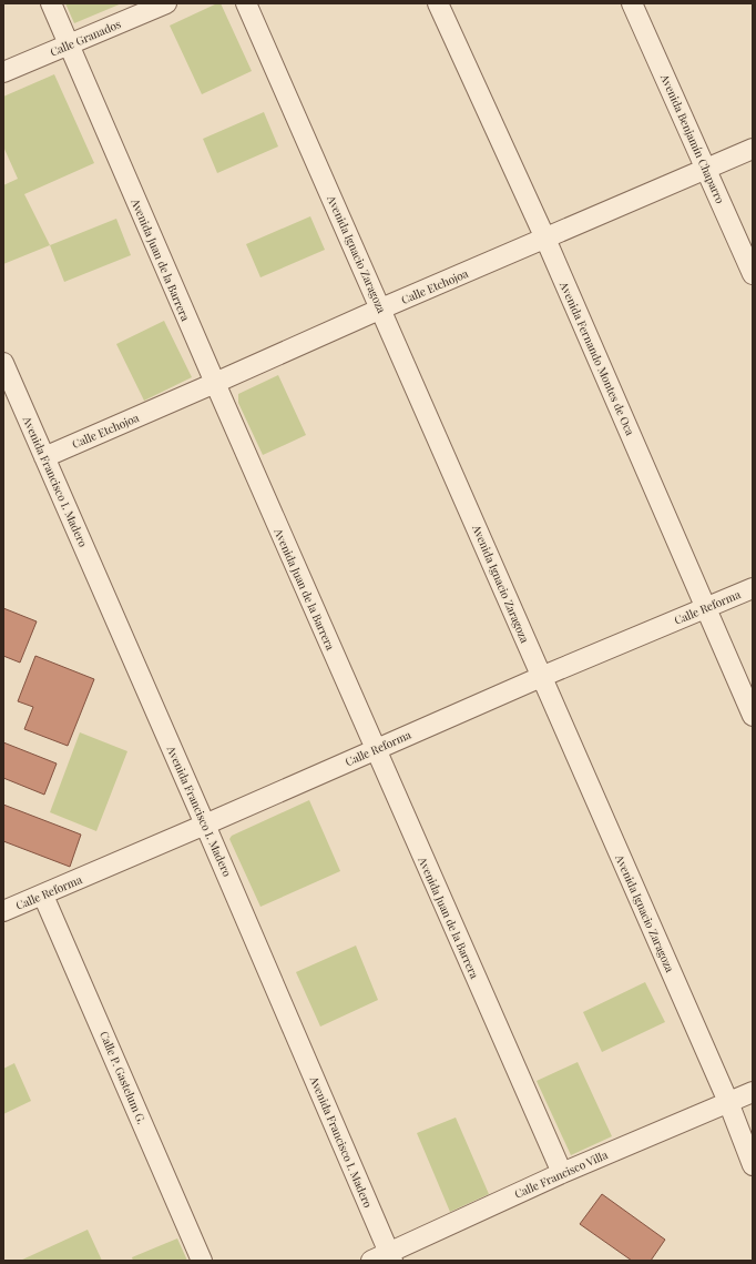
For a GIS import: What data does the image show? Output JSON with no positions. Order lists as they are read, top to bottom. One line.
{"streets":{"street":["Calle Granados","Avenida Benjamín Chaparro","Avenida Ignacio Zaragoza","Avenida Juan de la Barrera","Calle Etchojoa","Avenida Fernando Montes de Oca","Avenida Francisco I. Madero","Calle Reforma","Calle P. Gastelum G.","Calle Francisco Villa"]},"crossings":[["Calle Granados","Avenida Juan de la Barrera"],["Avenida Benjamín Chaparro","Calle Etchojoa"],["Avenida Ignacio Zaragoza","Calle Etchojoa"],["Avenida Ignacio Zaragoza","Calle Reforma"],["Avenida Ignacio Zaragoza","Calle Francisco Villa"],["Avenida Juan de la Barrera","Calle Etchojoa"],["Avenida Juan de la Barrera","Calle Reforma"],["Avenida Juan de la Barrera","Calle Francisco Villa"],["Calle Etchojoa","Avenida Fernando Montes de Oca"],["Calle Etchojoa","Avenida Francisco I. Madero"],["Avenida Fernando Montes de Oca","Calle Reforma"],["Avenida Francisco I. Madero","Calle Reforma"],["Avenida Francisco I. Madero","Calle Francisco Villa"],["Calle Reforma","Calle P. Gastelum G."]]}
